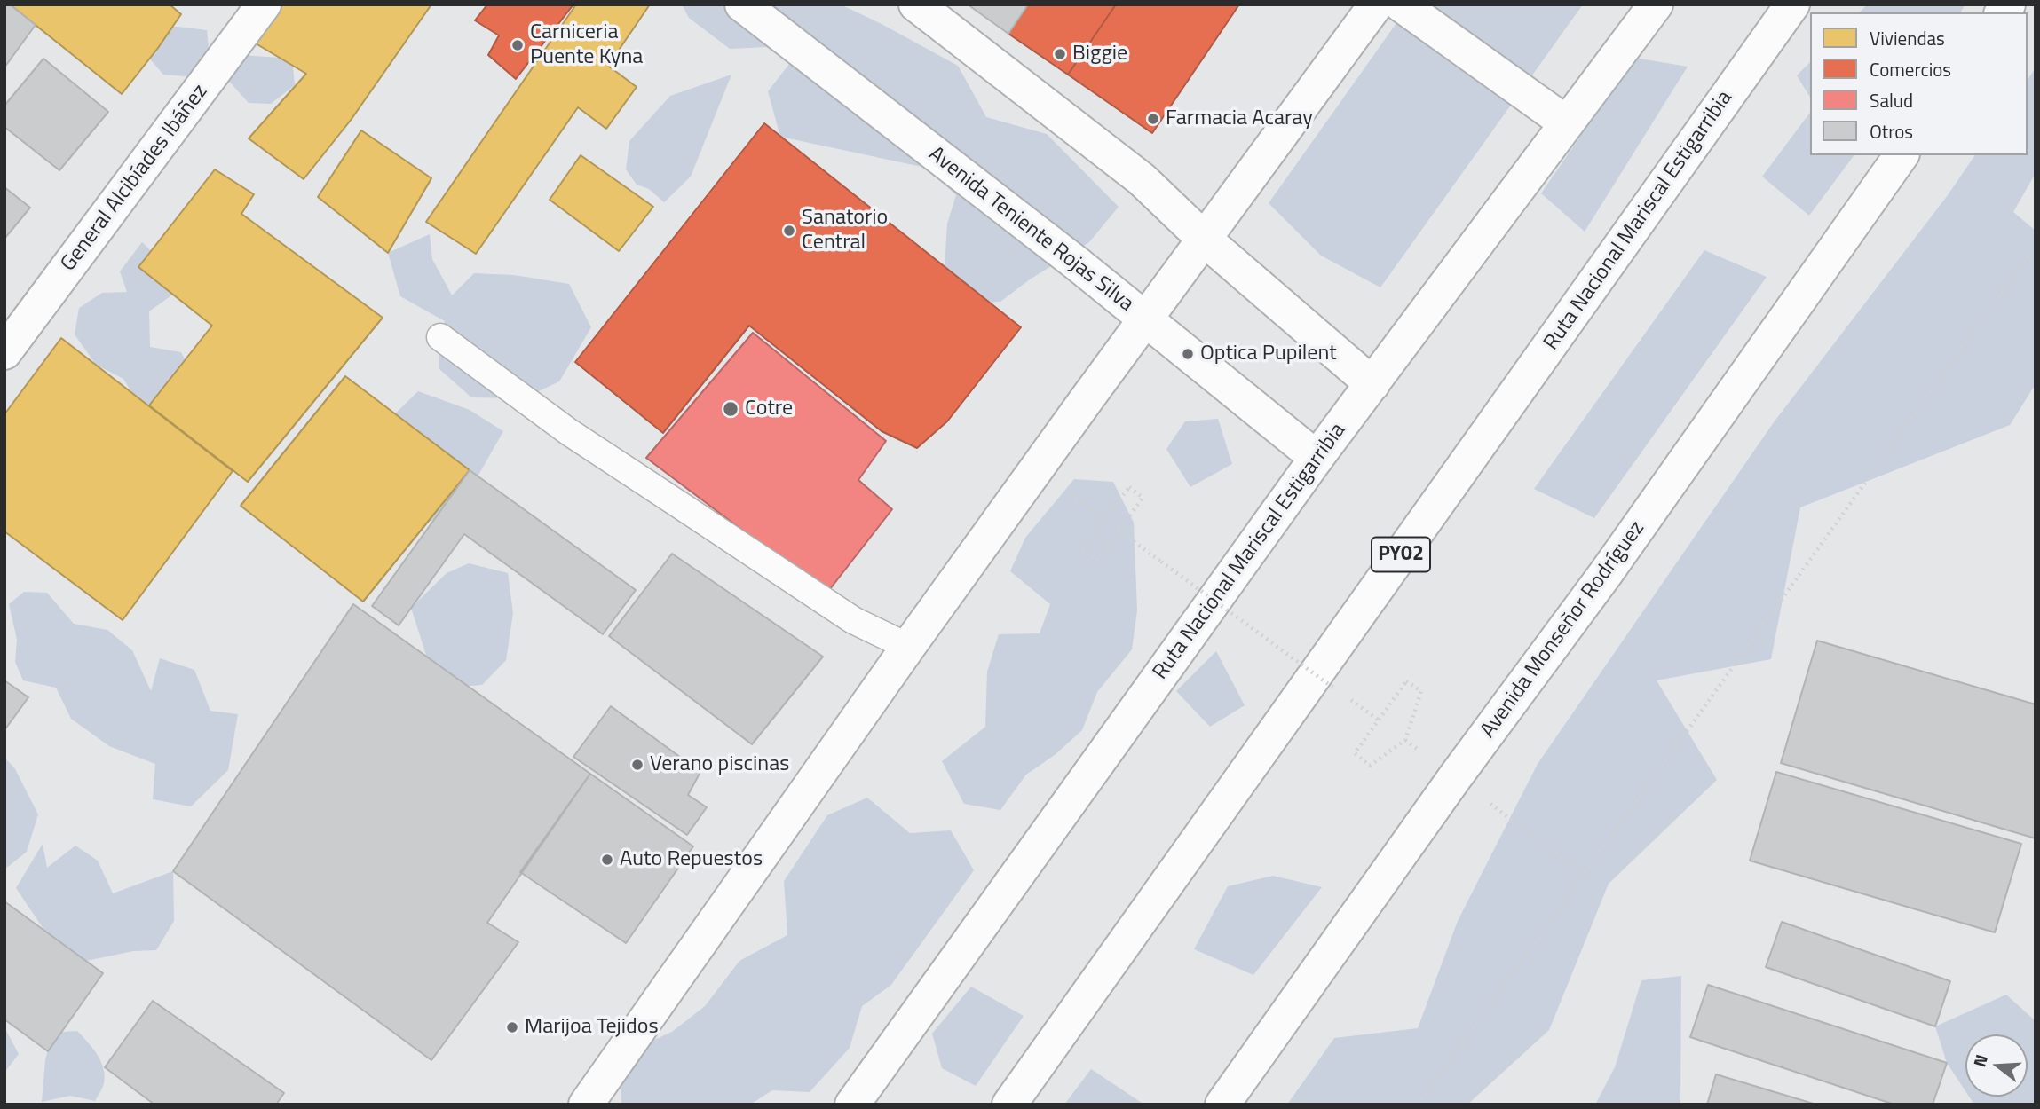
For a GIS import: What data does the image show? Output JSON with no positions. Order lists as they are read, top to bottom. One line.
{"streets":{"main road":["General Alcibíades Ibáñez","Ruta Nacional Mariscal Estigarribia","Avenida Teniente Rojas Silva","PY02","Avenida Monseñor Rodríguez"]},"crossings":[["Ruta Nacional Mariscal Estigarribia","Avenida Teniente Rojas Silva"]],"places":["Carniceria Puente Kyna","Biggie","Farmacia Acaray","Sanatorio Central","Optica Pupilent","Cotre","Verano piscinas","Auto Repuestos","Marijoa Tejidos"],"legend":["Viviendas","Comercios","Salud","Otros"],"north":"left"}
